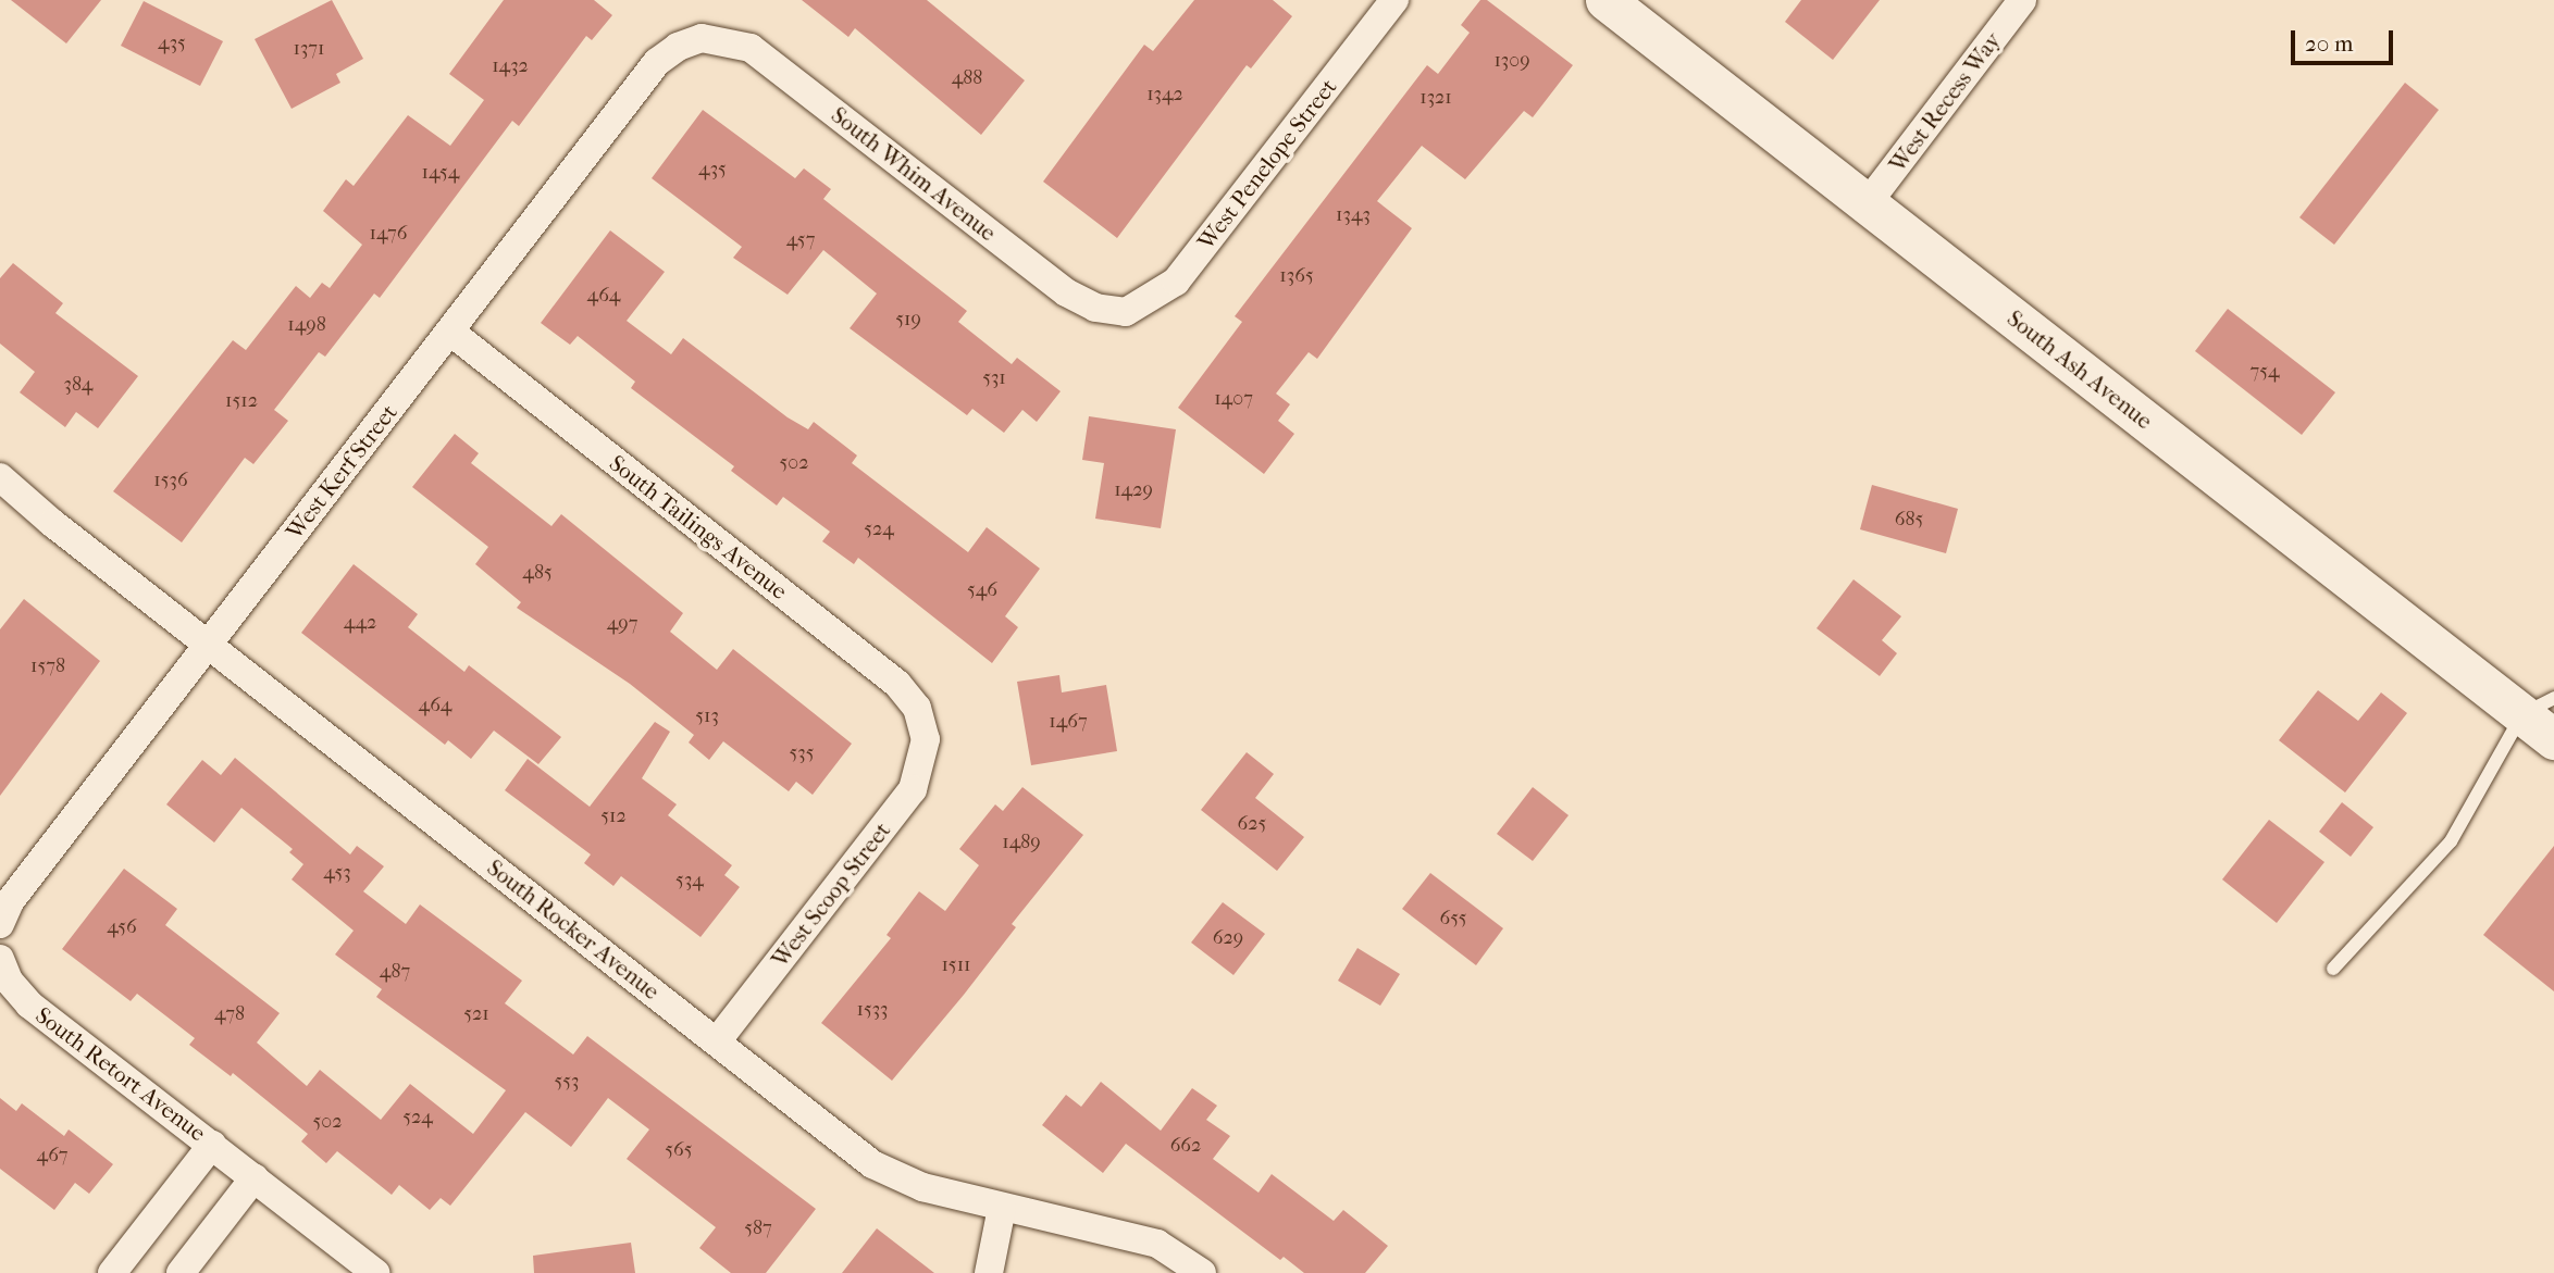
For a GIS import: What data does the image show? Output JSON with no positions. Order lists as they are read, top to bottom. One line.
{"streets":{"street":["West Recess Way","West Penelope Street","South Whim Avenue","South Ash Avenue","West Kerf Street","South Tailings Avenue","West Scoop Street","South Rocker Avenue","South Retort Avenue"]},"crossings":[["West Recess Way","South Ash Avenue"],["West Penelope Street","South Whim Avenue"],["South Whim Avenue","West Kerf Street"],["West Kerf Street","South Tailings Avenue"],["West Kerf Street","South Rocker Avenue"],["South Tailings Avenue","West Scoop Street"],["West Scoop Street","South Rocker Avenue"]],"house_numbers":["435","1371","1309","1432","488","1342","1321","435","1454","1343","1476","457","1365","464","519","1498","754","531","384","1407","1512","502","1536","1429","685","524","485","546","442","497","1578","464","513","1467","535","512","625","1489","453","534","655","456","629","1511","487","1533","478","521","553","524","502","662","565","467","587"],"scale_bar":"20 m"}
